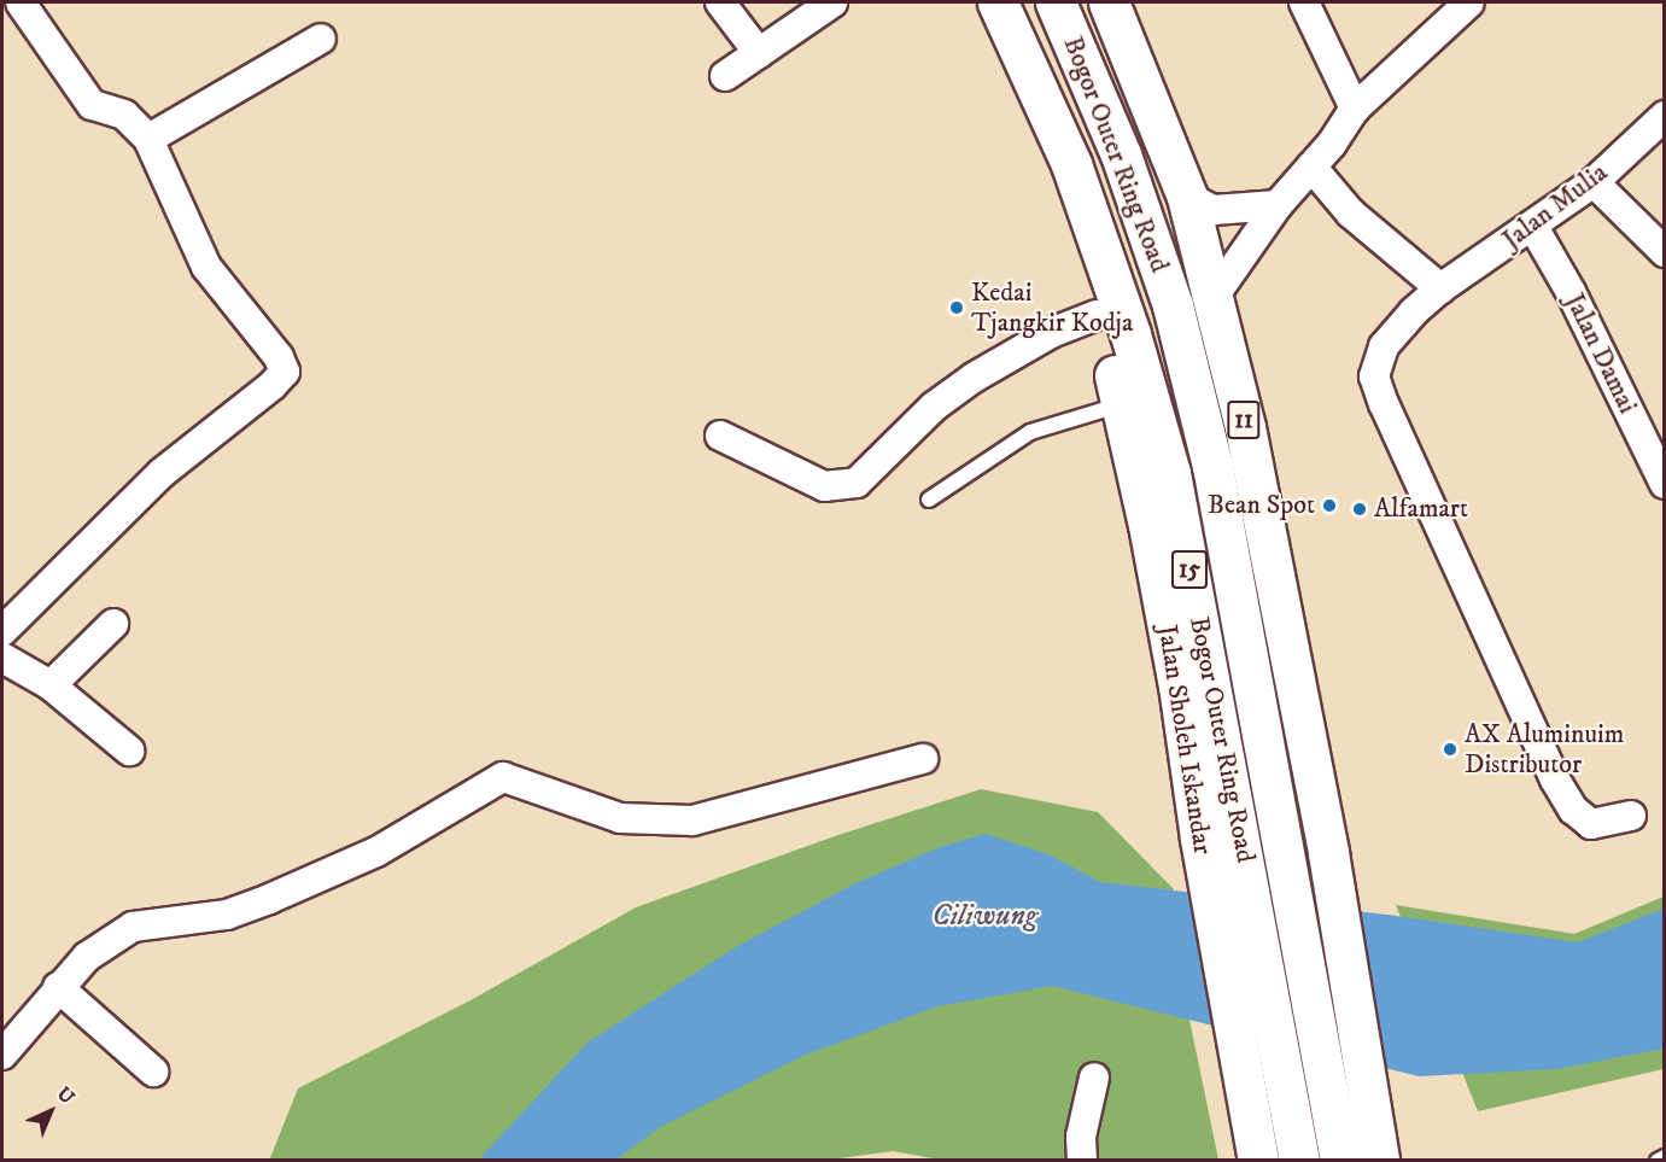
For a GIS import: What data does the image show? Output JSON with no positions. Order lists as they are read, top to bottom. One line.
{"streets":{"highway":["Bogor Outer Ring Road","11","15","Jalan Sholeh Iskandar"],"street":["Jalan Mulia","Jalan Damai"]},"crossings":[["Jalan Mulia","Jalan Damai"]],"water":["Ciliwung"],"places":["Kedai Tjangkir Kodja","Bean Spot","Alfamart","AX Aluminuim Distributor"],"north":"top right"}
